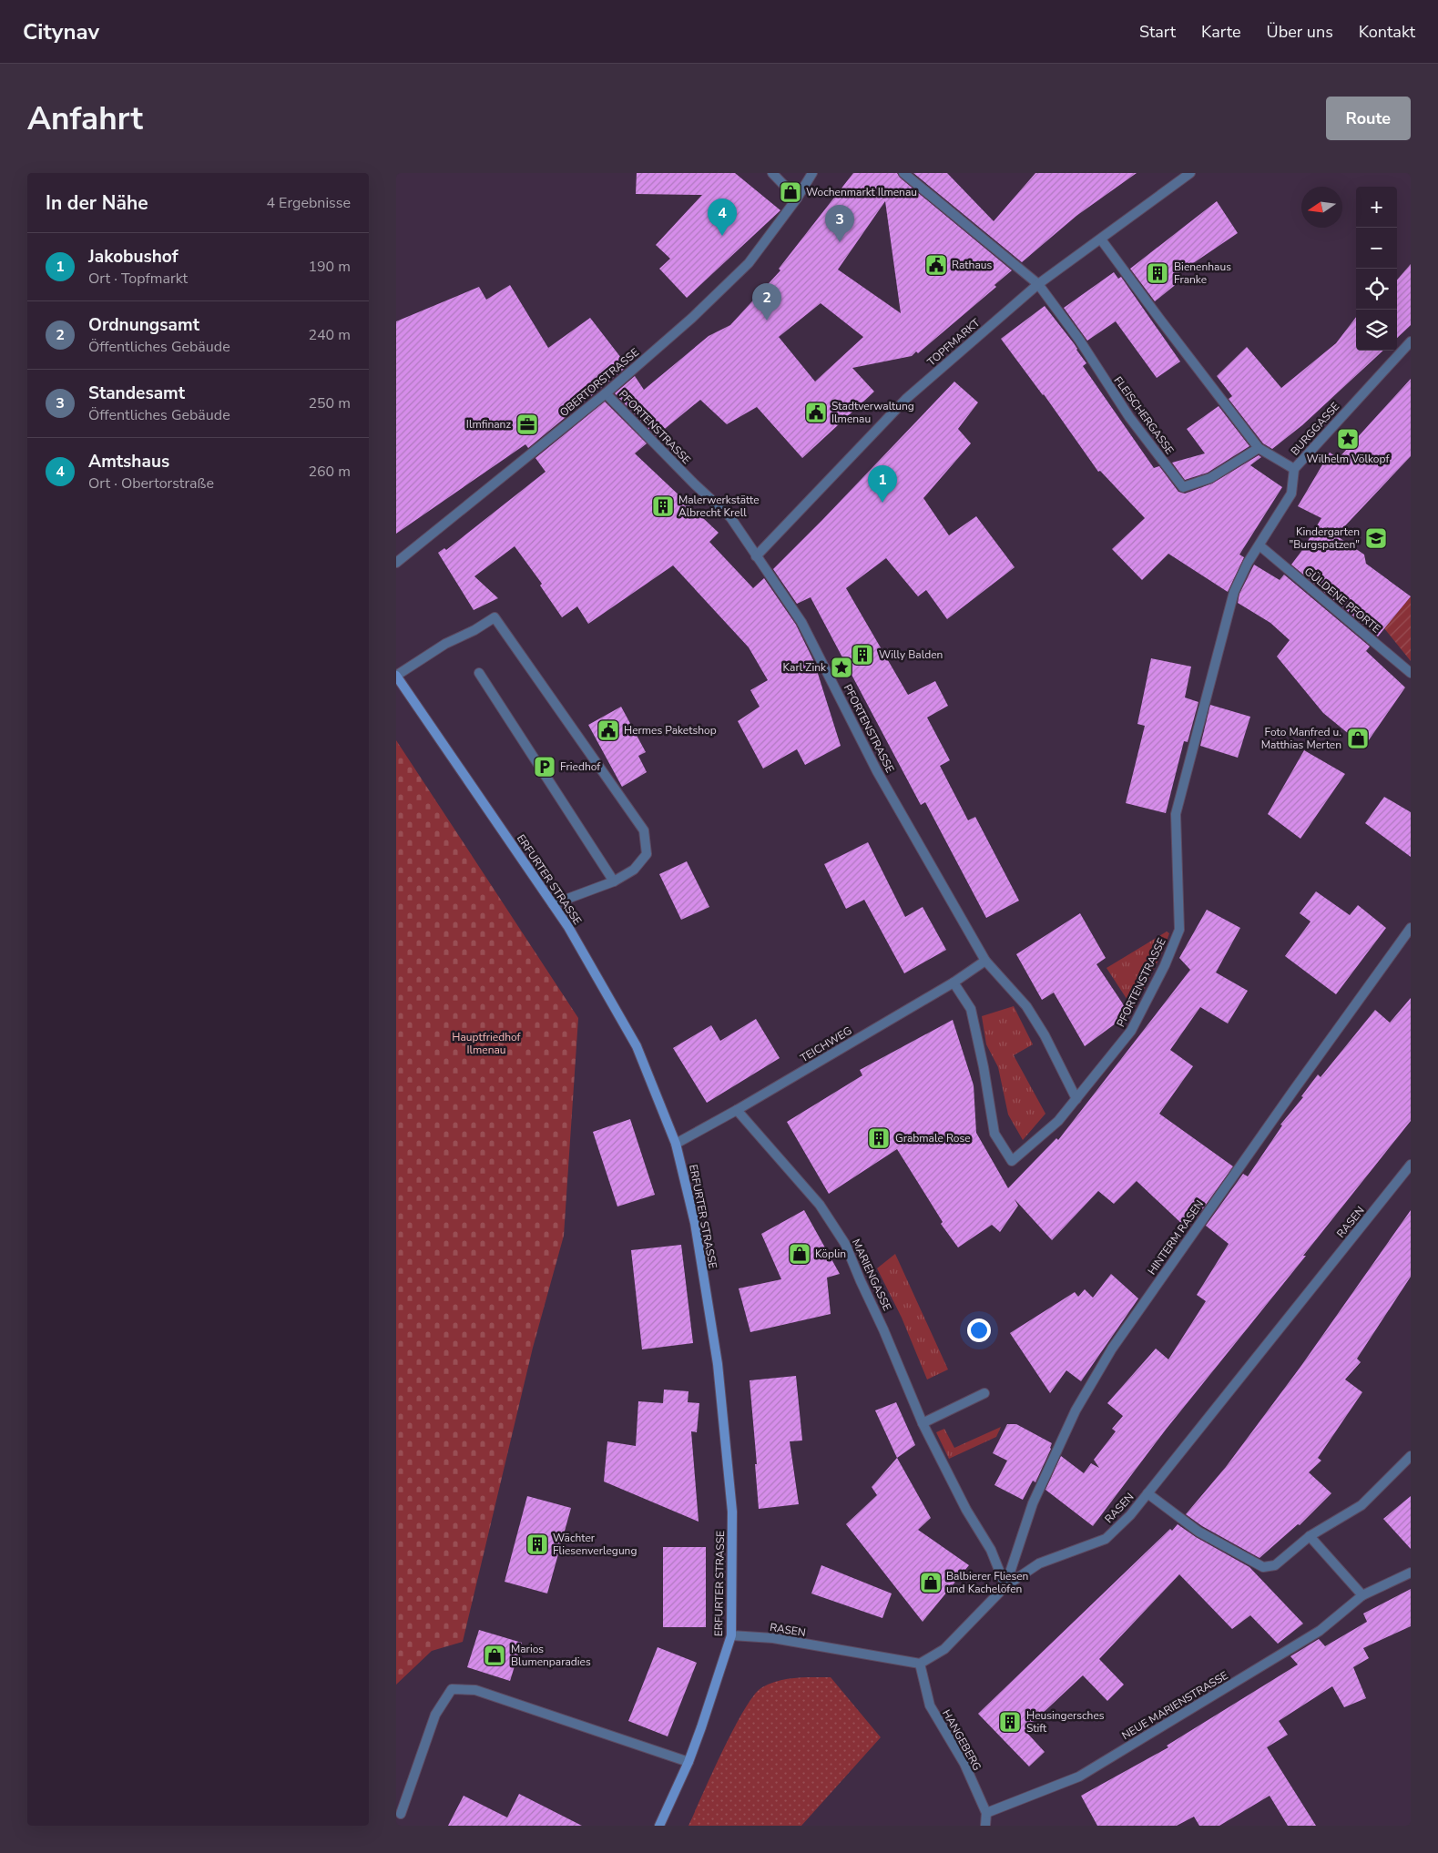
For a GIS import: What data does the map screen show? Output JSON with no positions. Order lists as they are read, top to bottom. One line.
{"streets":{"main road":["ERFURTER STRASSE"],"street":["TOPFMARKT","OBERTORSTRASSE","FLEISCHERGASSE","PFORTENSTRASSE","BURGGASSE","GÜLDENE PFORTE","TEICHWEG","RASEN","HINTERM RASEN","MARIENGASSE","NEUE MARIENSTRASSE","HANGEBERG"]},"crossings":[["TOPFMARKT","FLEISCHERGASSE"],["TOPFMARKT","PFORTENSTRASSE"],["OBERTORSTRASSE","PFORTENSTRASSE"],["PFORTENSTRASSE","BURGGASSE"],["PFORTENSTRASSE","GÜLDENE PFORTE"],["PFORTENSTRASSE","TEICHWEG"],["BURGGASSE","GÜLDENE PFORTE"],["ERFURTER STRASSE","TEICHWEG"],["ERFURTER STRASSE","RASEN"],["TEICHWEG","MARIENGASSE"],["RASEN","HINTERM RASEN"],["RASEN","MARIENGASSE"],["RASEN","HANGEBERG"],["HINTERM RASEN","MARIENGASSE"],["NEUE MARIENSTRASSE","HANGEBERG"]],"parks":["Hauptfriedhof Ilmenau"],"places":{"shop":["Wochenmarkt Ilmenau","Foto Manfred u. Matthias Merten","Köplin","Balbierer Fliesen und Kachelöfen","Marios Blumenparadies"],"public building":["Rathaus","Stadtverwaltung Ilmenau","Hermes Paketshop"],"building":["Bienenhaus Franke","Malerwerkstätte Albrecht Krell","Willy Balden","Grabmale Rose","Wächter Fliesenverlegung","Heusingersches Stift"],"office":["Ilmfinanz"],"place":["Wilhelm Völkopf","Karl Zink"],"school or university":["Kindergarten \"Burgspatzen\""],"parking":["Friedhof"]},"north":"left","page":{"header":"Citynav","nav":["Start","Karte","Über uns","Kontakt"],"buttons":"Route","title":"Anfahrt","heading":["In der Nähe","4 Ergebnisse"],"map_buttons":["+","−"],"pins":["4","3","2","1"],"list":[{"mark":"1","name":"Jakobushof","note":"Ort · Topfmarkt","value":"190 m"},{"mark":"2","name":"Ordnungsamt","note":"Öffentliches Gebäude","value":"240 m"},{"mark":"3","name":"Standesamt","note":"Öffentliches Gebäude","value":"250 m"},{"mark":"4","name":"Amtshaus","note":"Ort · Obertorstraße","value":"260 m"}]}}
